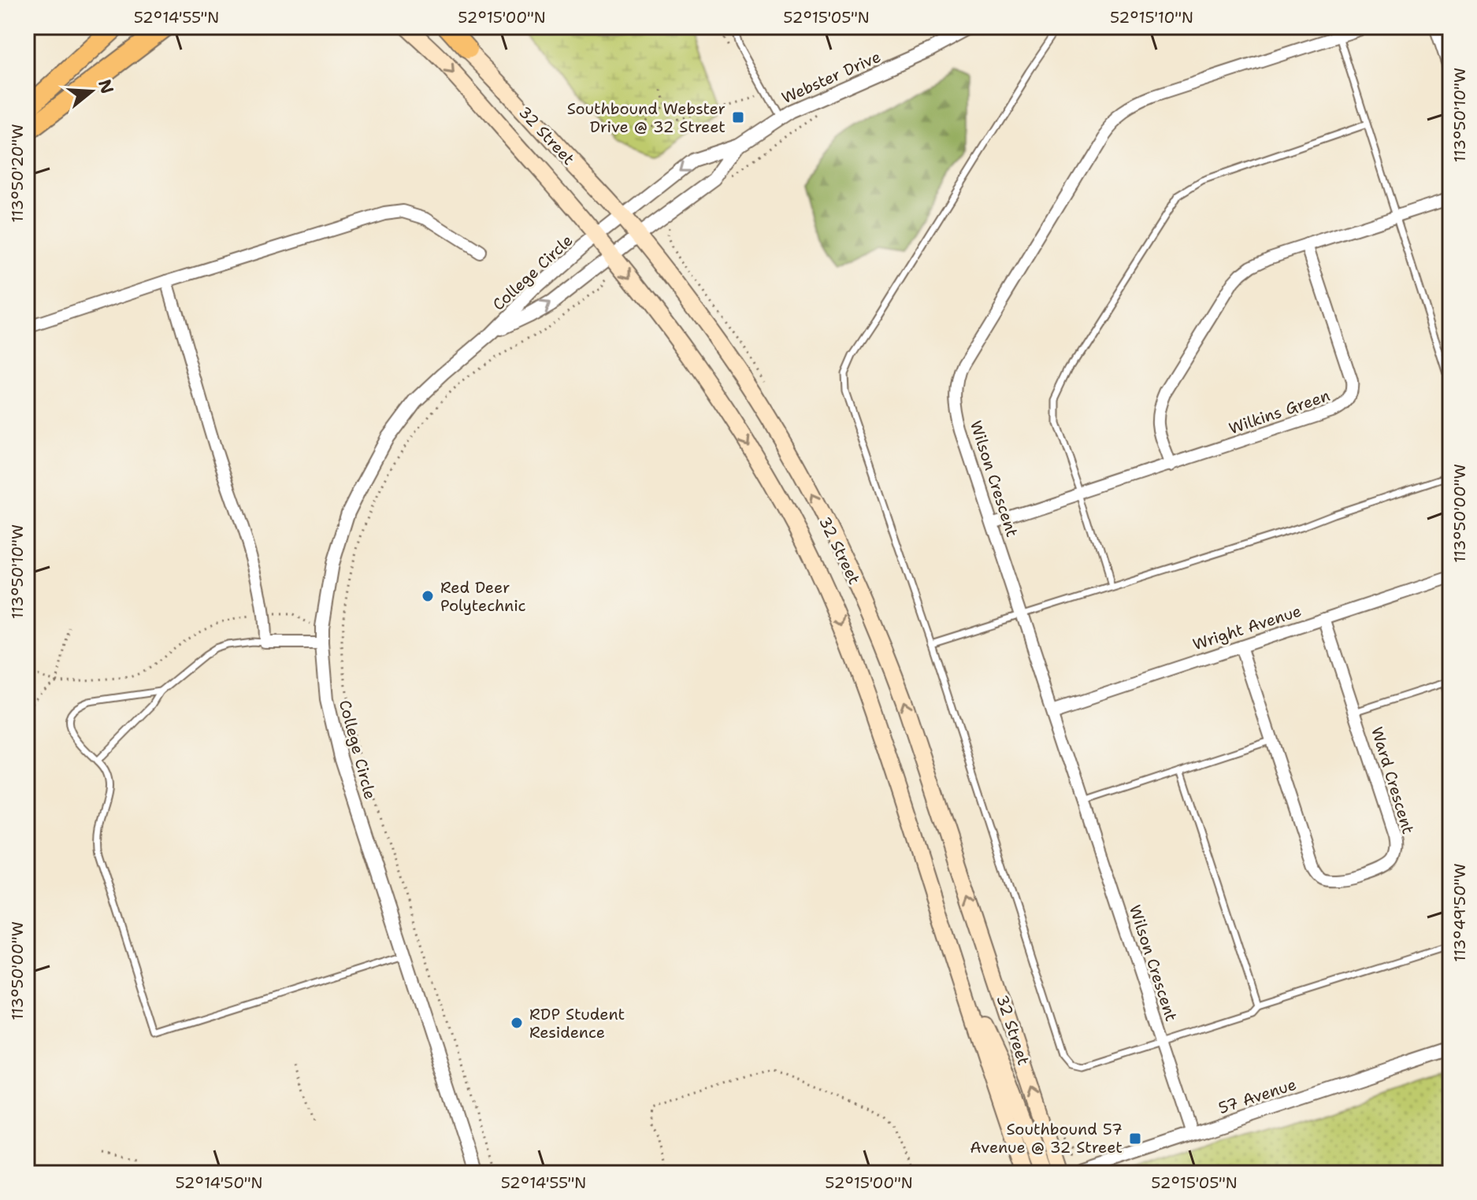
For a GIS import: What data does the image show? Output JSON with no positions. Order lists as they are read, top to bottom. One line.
{"streets":{"main road":["32 Street"],"street":["Webster Drive","College Circle","Wilkins Green","Wilson Crescent","Wright Avenue","Ward Crescent","57 Avenue"]},"crossings":[["Webster Drive","32 Street"],["Webster Drive","College Circle"],["32 Street","College Circle"],["Wilkins Green","Wilson Crescent"],["Wilson Crescent","Wright Avenue"],["Wilson Crescent","57 Avenue"],["Wright Avenue","Ward Crescent"]],"places":{"transit":["Southbound Webster Drive @ 32 Street","Southbound 57 Avenue @ 32 Street"],"other":["Red Deer Polytechnic","RDP Student Residence"]},"north":"right","coordinates":["52°14'55\"N","52°15'00\"N","52°15'05\"N","52°15'10\"N","113°50'10\"W","113°50'20\"W","113°50'00\"W","113°49'50\"W","52°14'50\"N"]}
